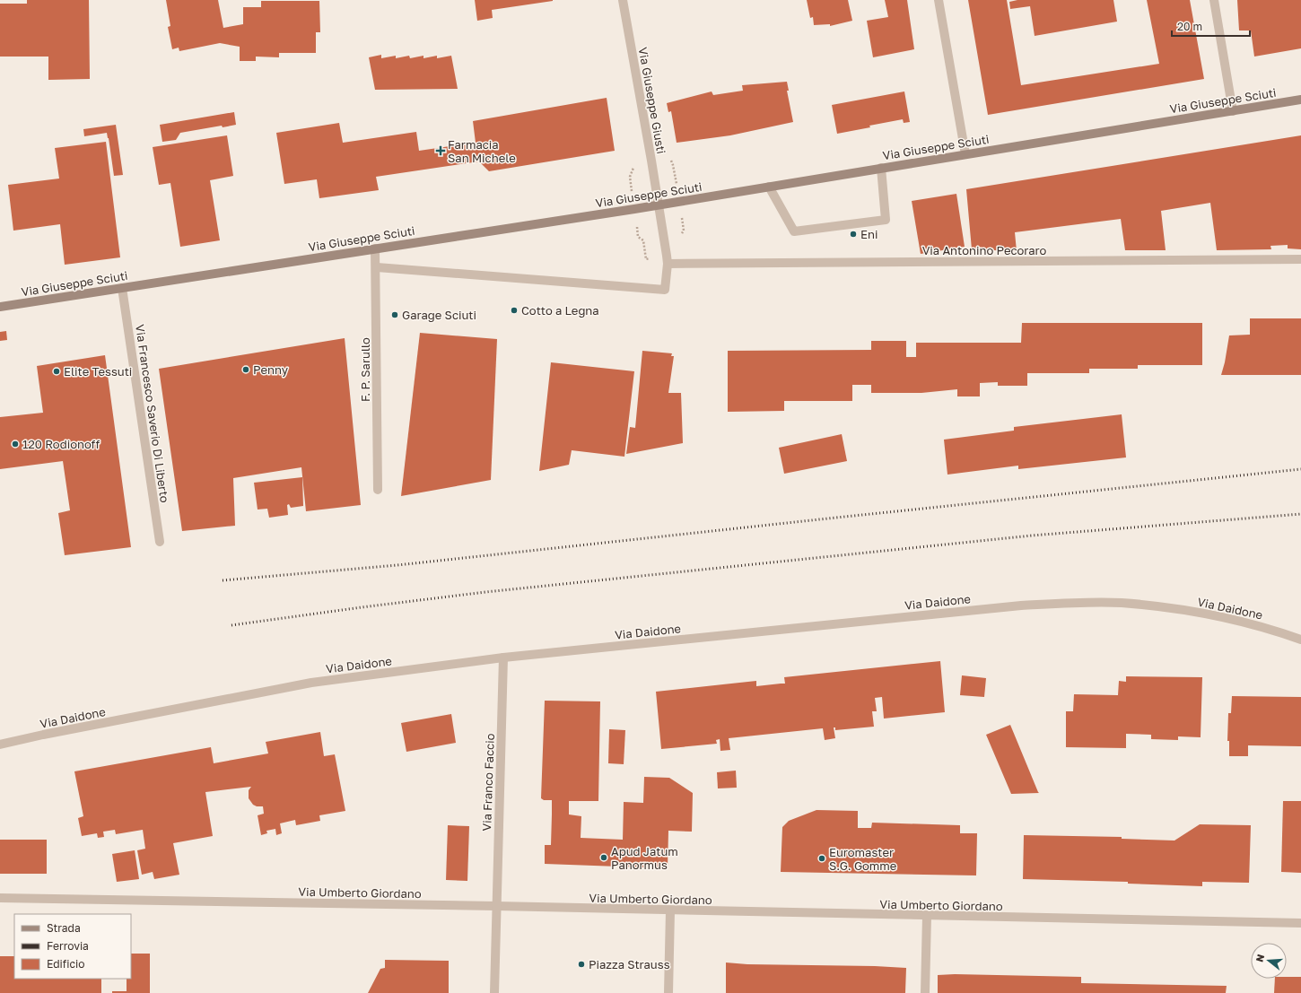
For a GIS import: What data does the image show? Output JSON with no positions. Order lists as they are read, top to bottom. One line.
{"streets":{"street":["Via Giuseppe Giusti","Via Giuseppe Sciuti","Via Antonino Pecoraro","F. P. Sarullo","Via Francesco Saverio Di Liberto","Via Daidone","Via Franco Faccio","Via Umberto Giordano"]},"crossings":[["Via Giuseppe Giusti","Via Giuseppe Sciuti"],["Via Giuseppe Giusti","Via Antonino Pecoraro"],["Via Giuseppe Giusti","F. P. Sarullo"],["Via Giuseppe Sciuti","F. P. Sarullo"],["Via Giuseppe Sciuti","Via Francesco Saverio Di Liberto"],["Via Daidone","Via Franco Faccio"],["Via Franco Faccio","Via Umberto Giordano"]],"places":{"health":["Farmacia San Michele"],"other":["Eni","Cotto a Legna","Garage Sciuti","Penny","Elite Tessuti","120 Rodionoff","Apud Jatum Panormus","Euromaster S.G. Gomme","Piazza Strauss"]},"legend":["Strada","Ferrovia","Edificio"],"scale_bar":"20 m","north":"left"}
